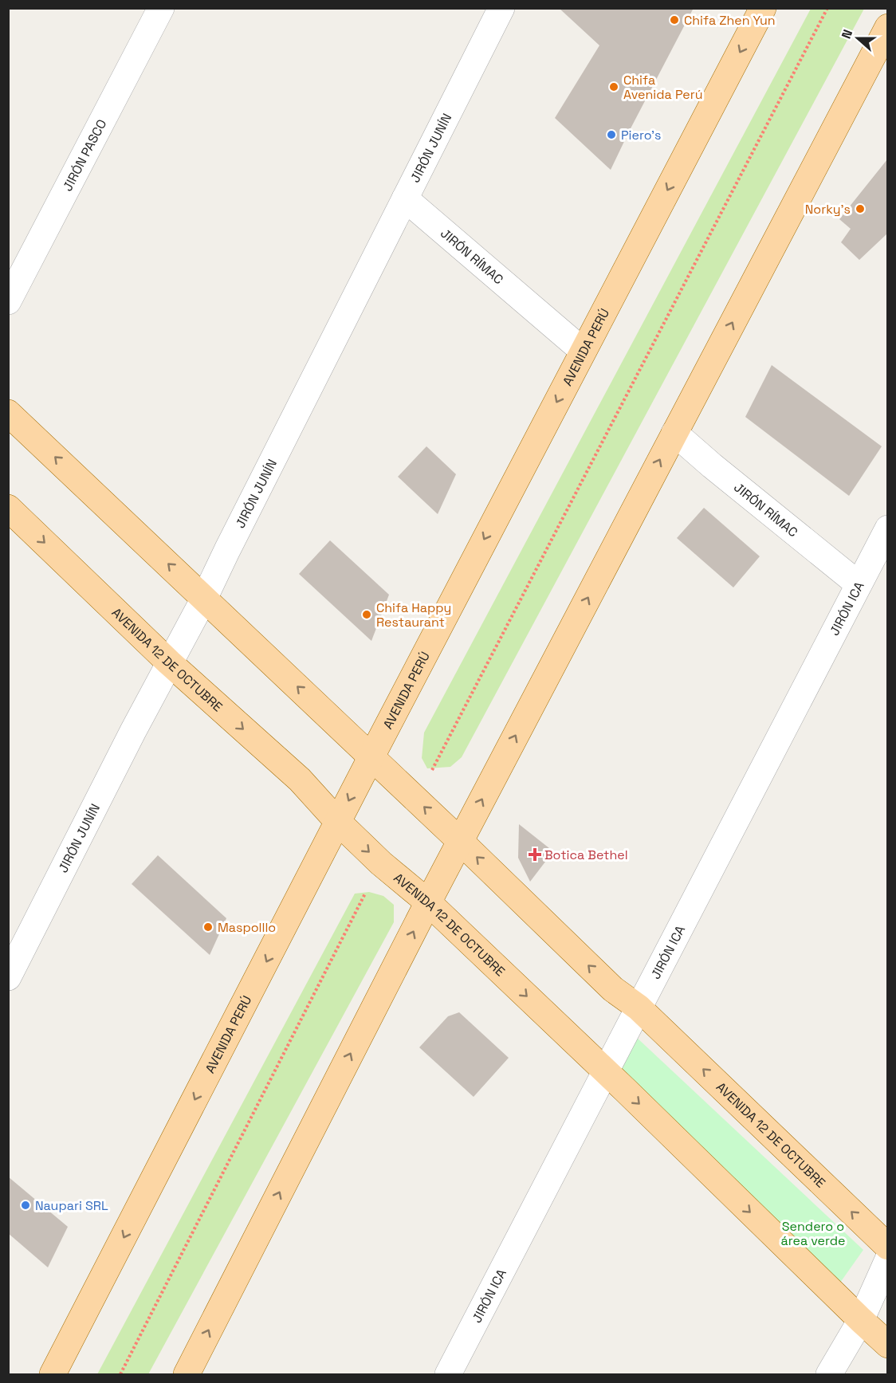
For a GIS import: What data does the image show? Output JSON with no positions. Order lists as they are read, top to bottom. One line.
{"streets":{"main road":["AVENIDA PERÚ","AVENIDA 12 DE OCTUBRE"],"street":["JIRÓN JUNÍN","JIRÓN PASCO","JIRÓN RÍMAC","JIRÓN ICA"]},"crossings":[["JIRÓN JUNÍN","JIRÓN RÍMAC"],["JIRÓN JUNÍN","AVENIDA 12 DE OCTUBRE"],["JIRÓN RÍMAC","AVENIDA PERÚ"],["JIRÓN RÍMAC","JIRÓN ICA"],["AVENIDA PERÚ","AVENIDA 12 DE OCTUBRE"],["JIRÓN ICA","AVENIDA 12 DE OCTUBRE"]],"parks":["Sendero o área verde"],"places":{"other":["Chifa Zhen Yun","Chifa Avenida Perú","Piero's","Norky's","Chifa Happy Restaurant","Maspolllo","Naupari SRL"],"health":["Botica Bethel"]},"north":"left"}
